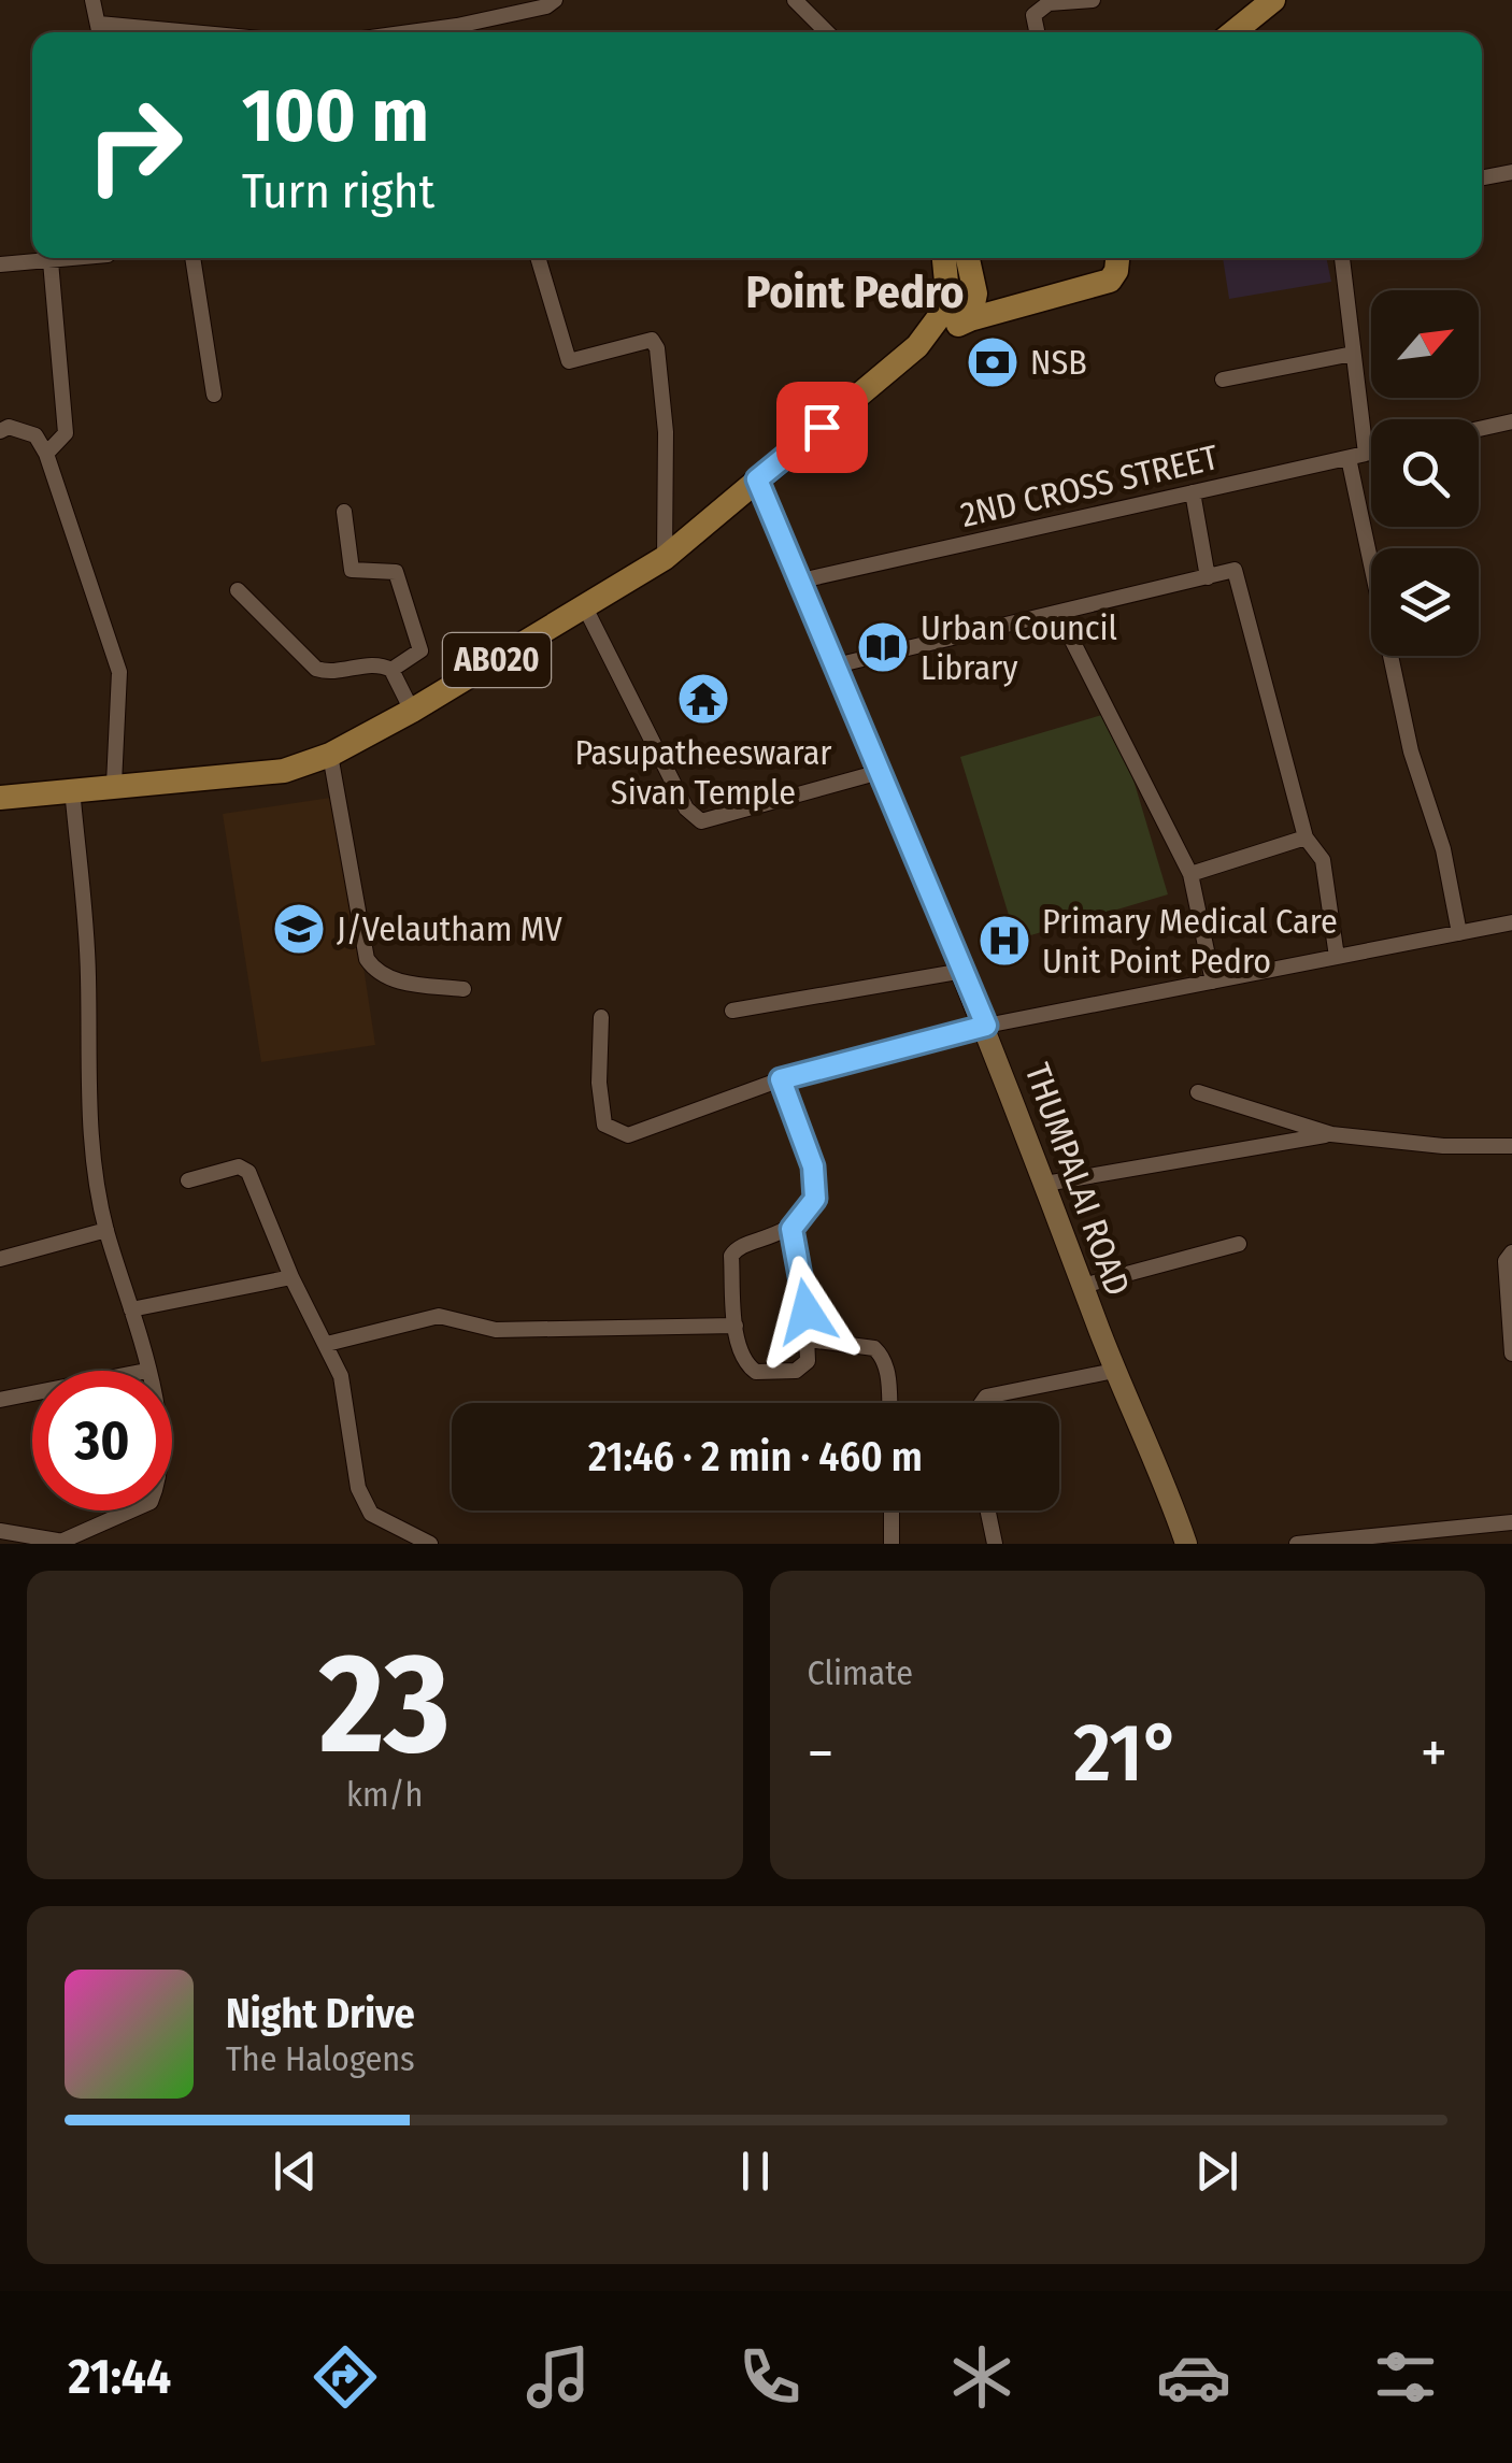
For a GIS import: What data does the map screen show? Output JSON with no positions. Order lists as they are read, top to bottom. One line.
{"streets":{"main road":["AB020"],"street":["2ND CROSS STREET","THUMPALAI ROAD"]},"crossings":[["2ND CROSS STREET","THUMPALAI ROAD"],["AB020","THUMPALAI ROAD"]],"districts":["Point Pedro"],"places":{"bank":["NSB"],"library":["Urban Council Library"],"temple":["Pasupatheeswarar Sivan Temple"],"school or university":["J/Velautham MV"],"hospital":["Primary Medical Care Unit Point Pedro"]},"north":"top right","page":{"turn":["100 m","Turn right"],"limit":"30","trip":"21:46 · 2 min · 460 m","tile":[["23","km/h"],"Climate"],"heat":["−","21°","+"],"song":["Night Drive","The Halogens"],"tabs":"21:44"}}
